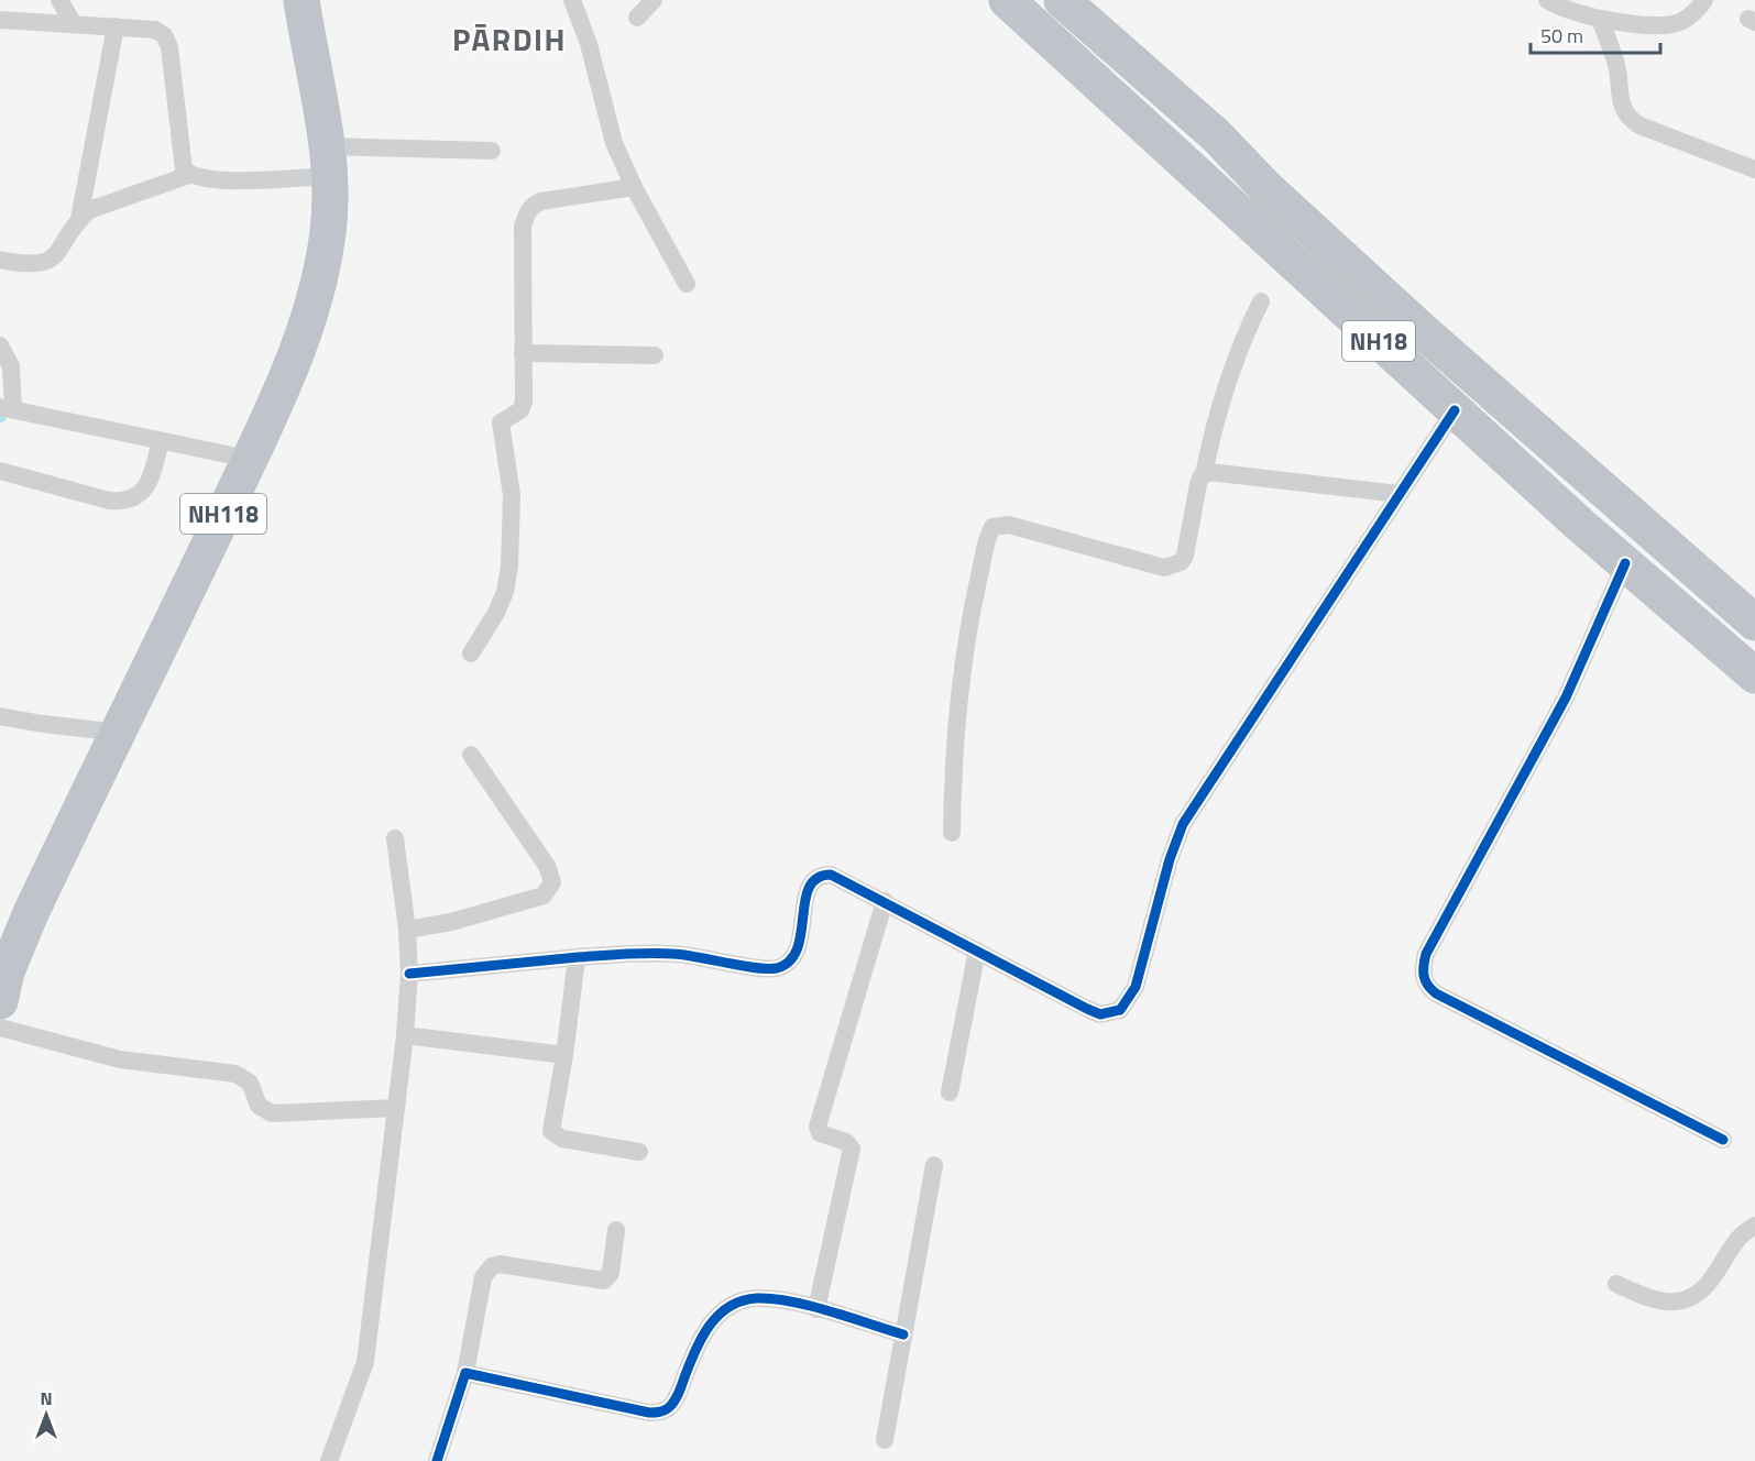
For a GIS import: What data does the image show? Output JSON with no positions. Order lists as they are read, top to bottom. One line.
{"streets":{"highway":["NH18","NH118"]},"districts":["PĀRDIH"],"scale_bar":"50 m","north":"top"}
